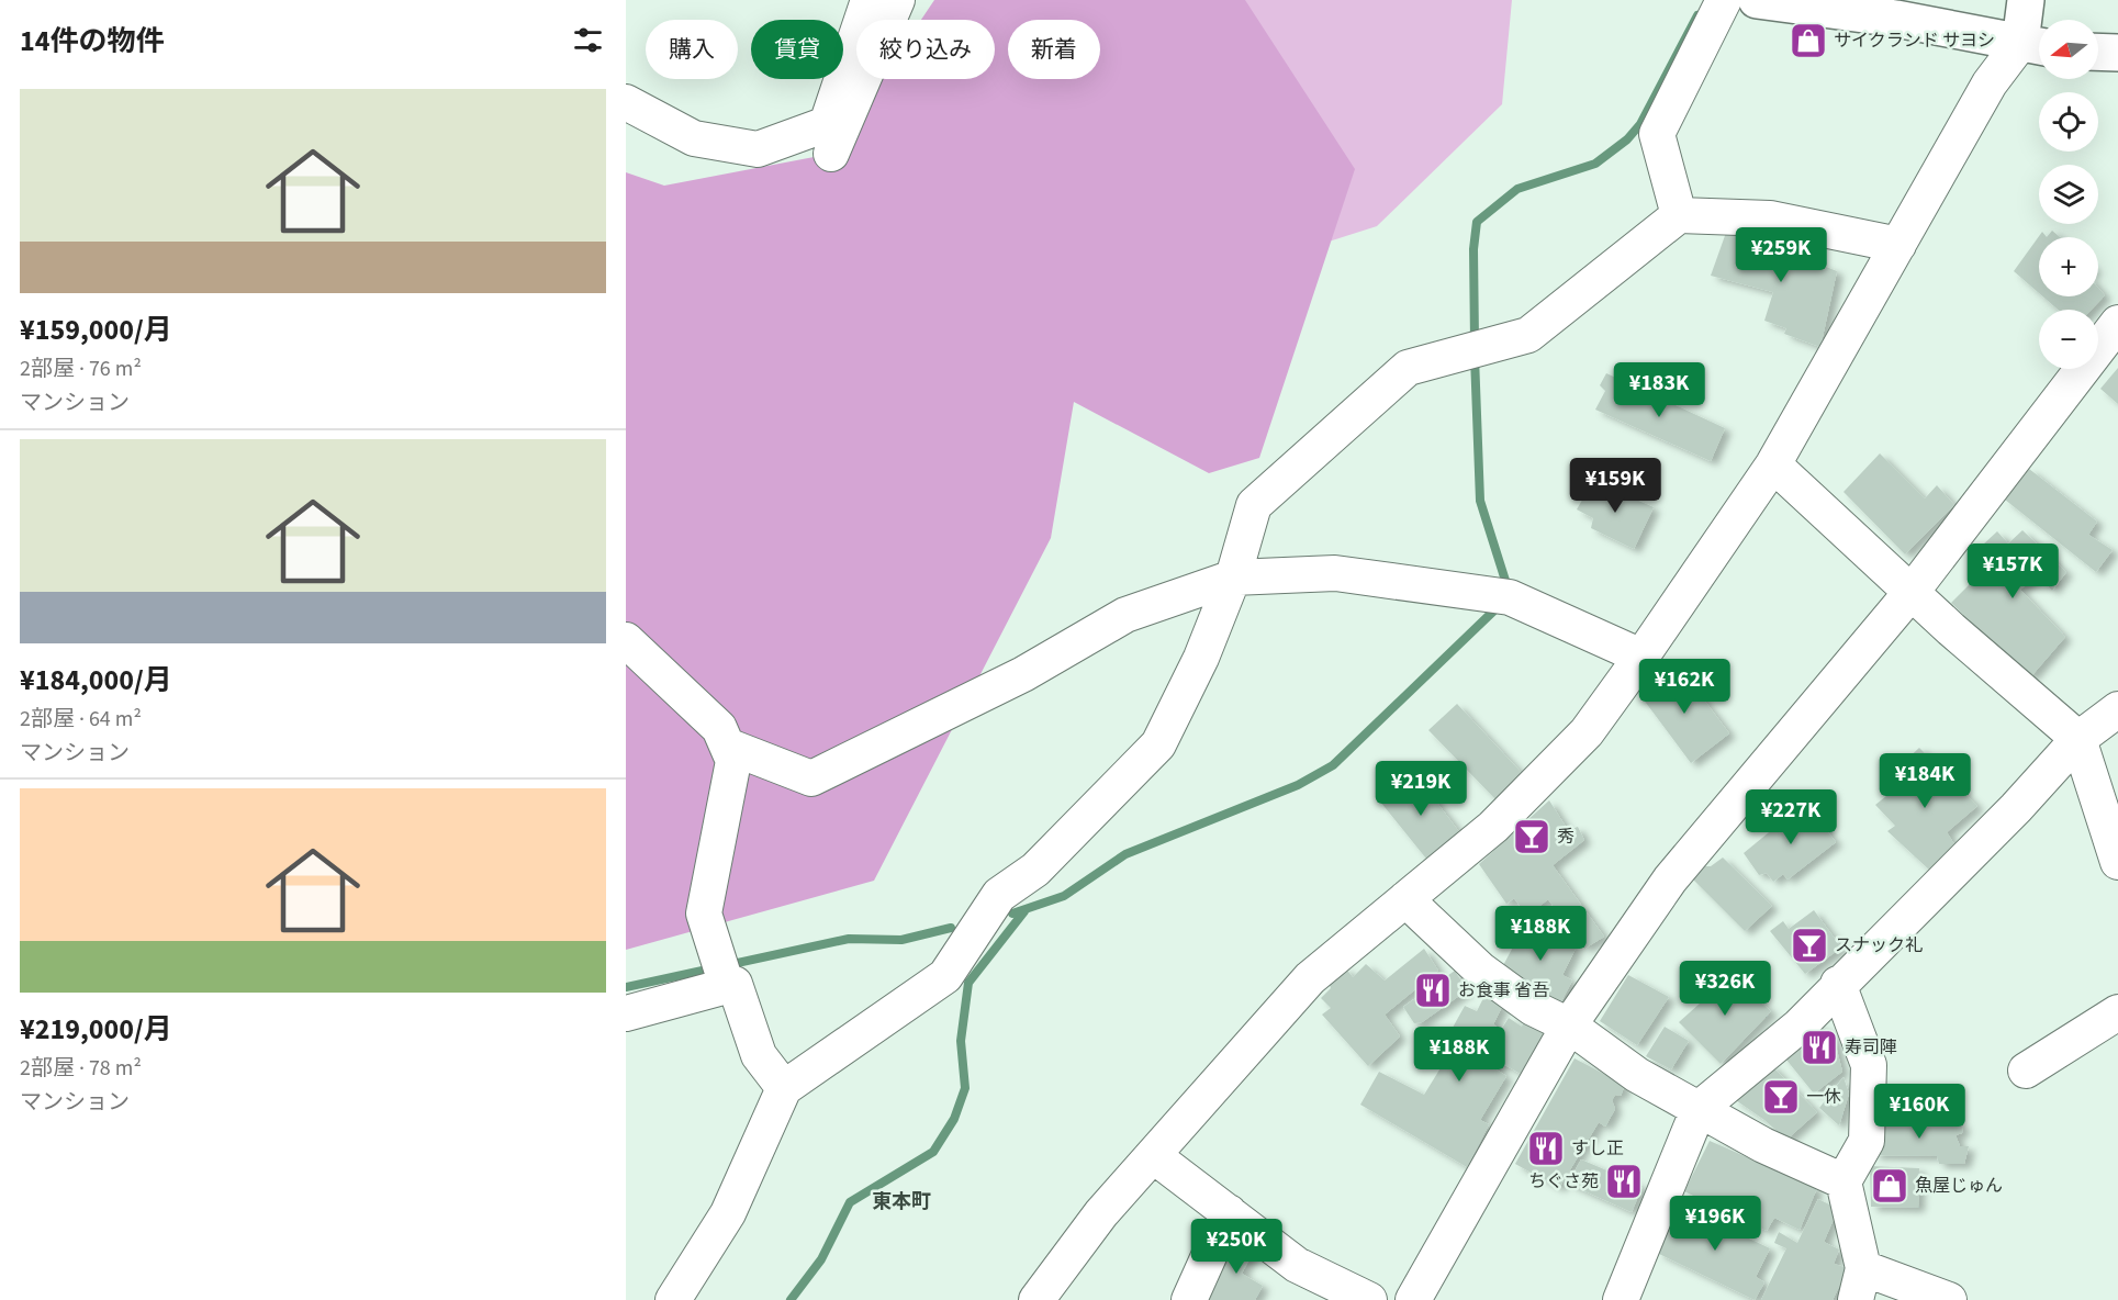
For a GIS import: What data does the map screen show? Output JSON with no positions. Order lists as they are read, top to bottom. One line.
{"districts":["東本町"],"places":{"shop":["サイクランド サヨシ","魚屋じゅん"],"bar":["秀","スナック礼","一休"],"restaurant":["お食事 省吾","寿司陣","すし正","ちぐさ苑"]},"north":"left","page":{"heading":"14件の物件","map_buttons":["+","−"],"chip":["購入","賃貸","絞り込み","新着"],"list":[{"name":"¥159,000/月","note":"2部屋 · 76 m² · マンション"},{"name":"¥184,000/月","note":"2部屋 · 64 m² · マンション"},{"name":"¥219,000/月","note":"2部屋 · 78 m² · マンション"}],"price":["¥259K","¥183K","¥159K","¥157K","¥162K","¥184K","¥219K","¥227K","¥188K","¥326K","¥188K","¥160K","¥196K","¥250K"]}}
